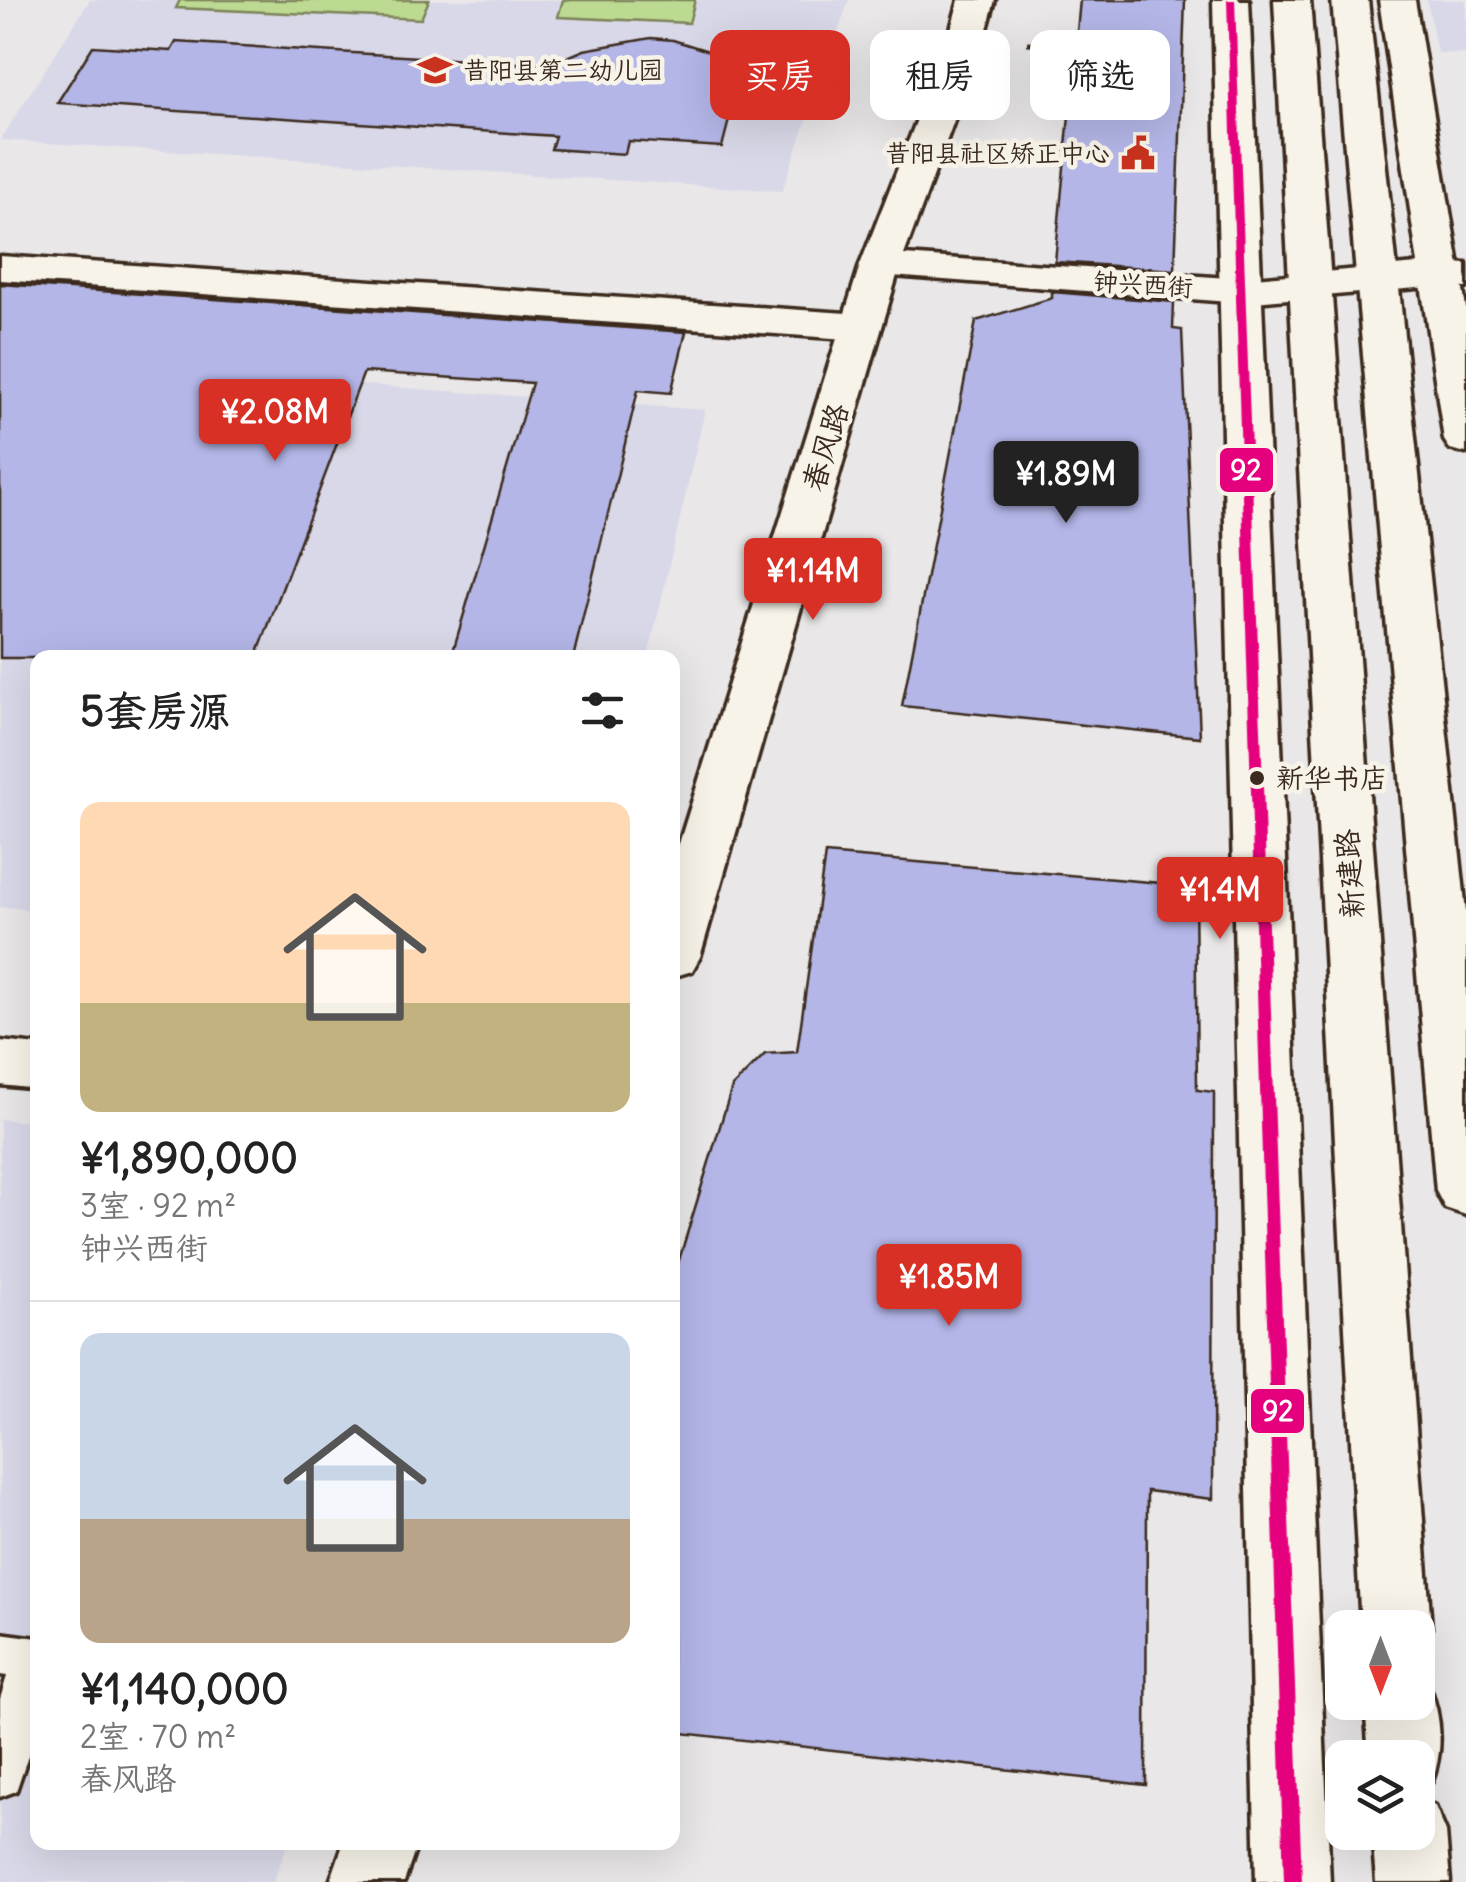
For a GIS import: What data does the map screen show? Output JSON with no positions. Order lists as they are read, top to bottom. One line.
{"streets":{"main road":["钟兴西街","春风路","新建路"]},"crossings":[["钟兴西街","春风路"],["钟兴西街","新建路"]],"places":{"school or university":["昔阳县第二幼儿园"],"public building":["昔阳县社区矫正中心"],"other":["新华书店"]},"lines":["transit line 92"],"north":"bottom","page":{"chip":["买房","租房","筛选"],"price":["¥2.08M","¥1.89M","¥1.14M","¥1.4M","¥1.85M"],"heading":"5套房源","list":[{"name":"¥1,890,000","note":"3室 · 92 m² · 钟兴西街"},{"name":"¥1,140,000","note":"2室 · 70 m² · 春风路"}]}}
